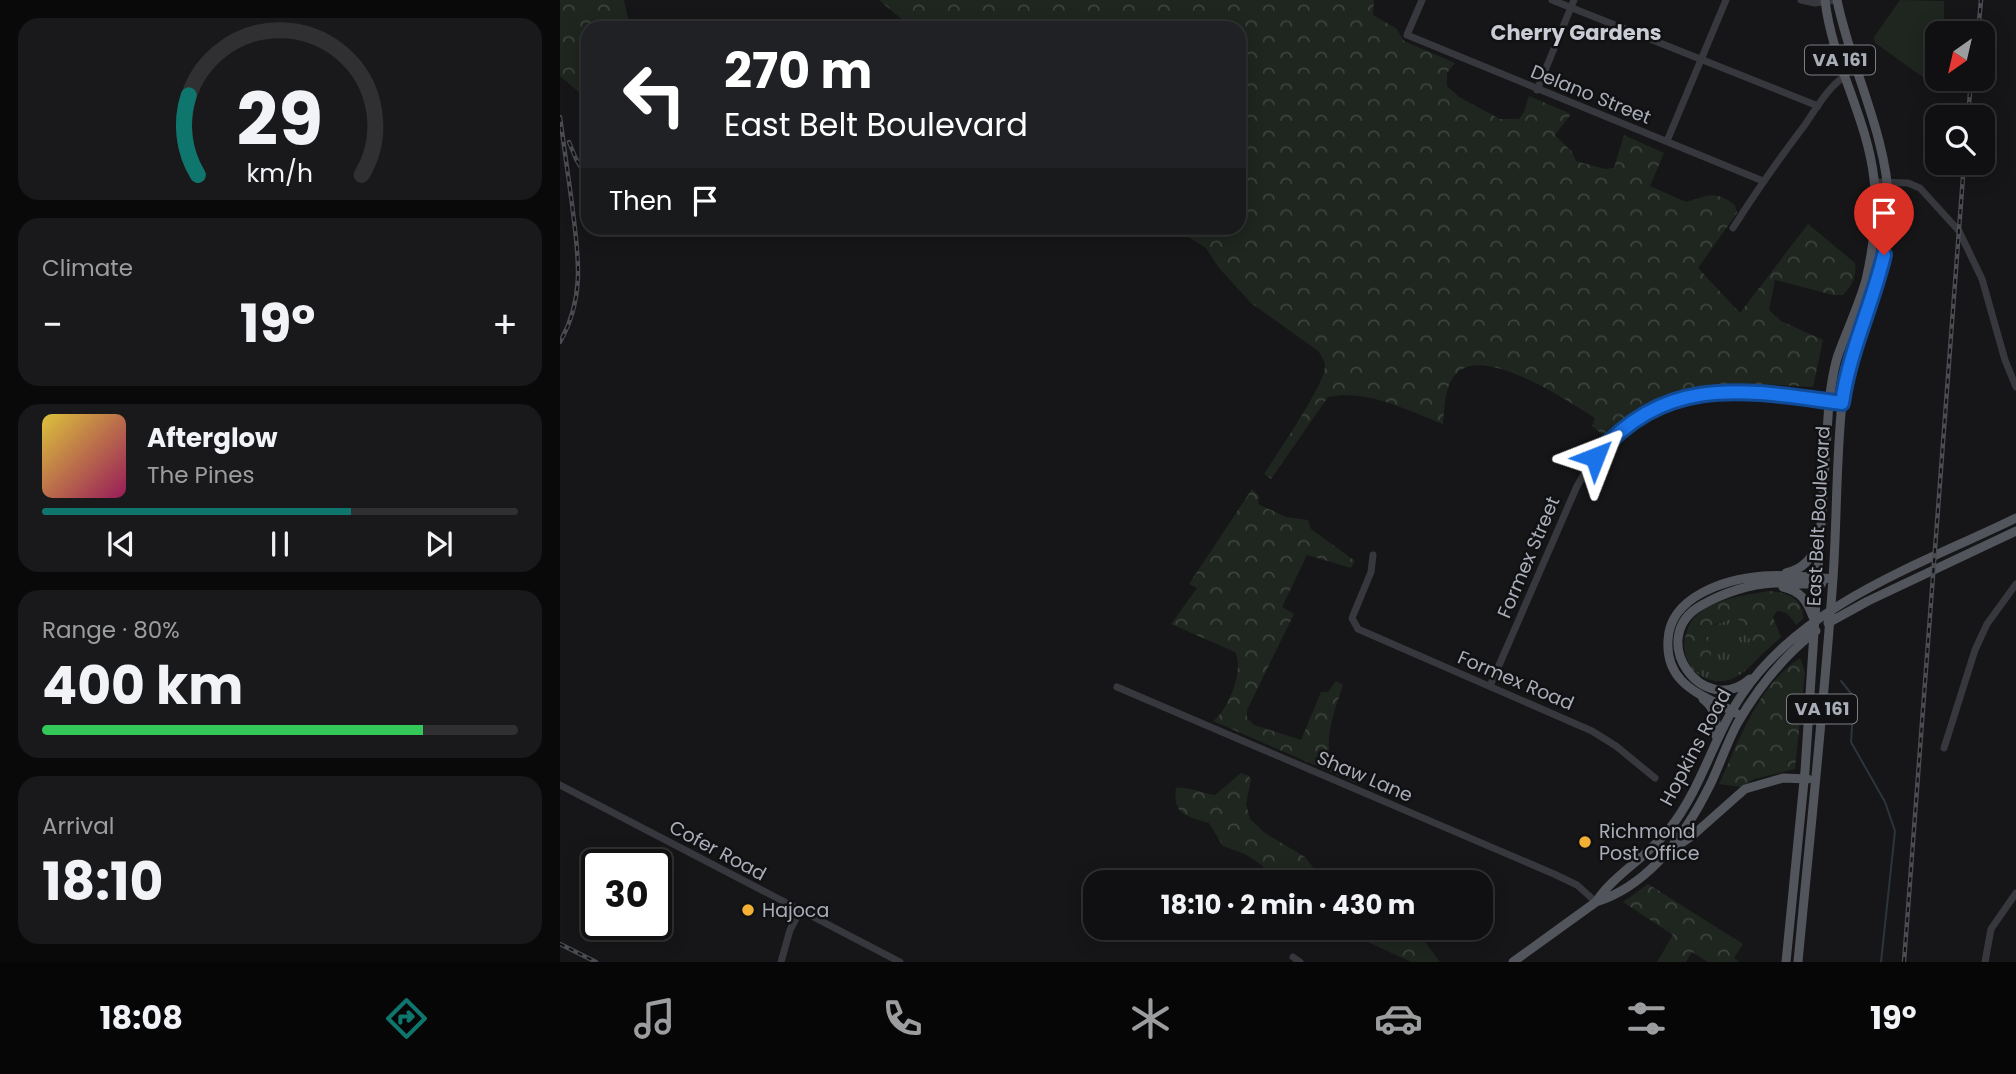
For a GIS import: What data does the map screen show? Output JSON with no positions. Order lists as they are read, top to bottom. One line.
{"streets":{"main road":["VA 161","East Belt Boulevard","Hopkins Road"],"street":["Delano Street","Formex Street","Formex Road","Shaw Lane","Cofer Road"]},"crossings":[["East Belt Boulevard","Formex Street"],["Formex Street","Formex Road"],["Hopkins Road","Shaw Lane"]],"districts":["Cherry Gardens"],"places":["Richmond Post Office","Hajoca"],"north":"bottom left","page":{"turn":["270 m","East Belt Boulevard"],"then":"Then","tile":["Climate",["Range · 80%","400 km"],["Arrival","18:10"]],"heat":["−","19°","+"],"song":["Afterglow","The Pines"],"limit":"30","trip":"18:10 · 2 min · 430 m","tabs":["18:08","19°"],"gauge":["29","km/h"]}}
